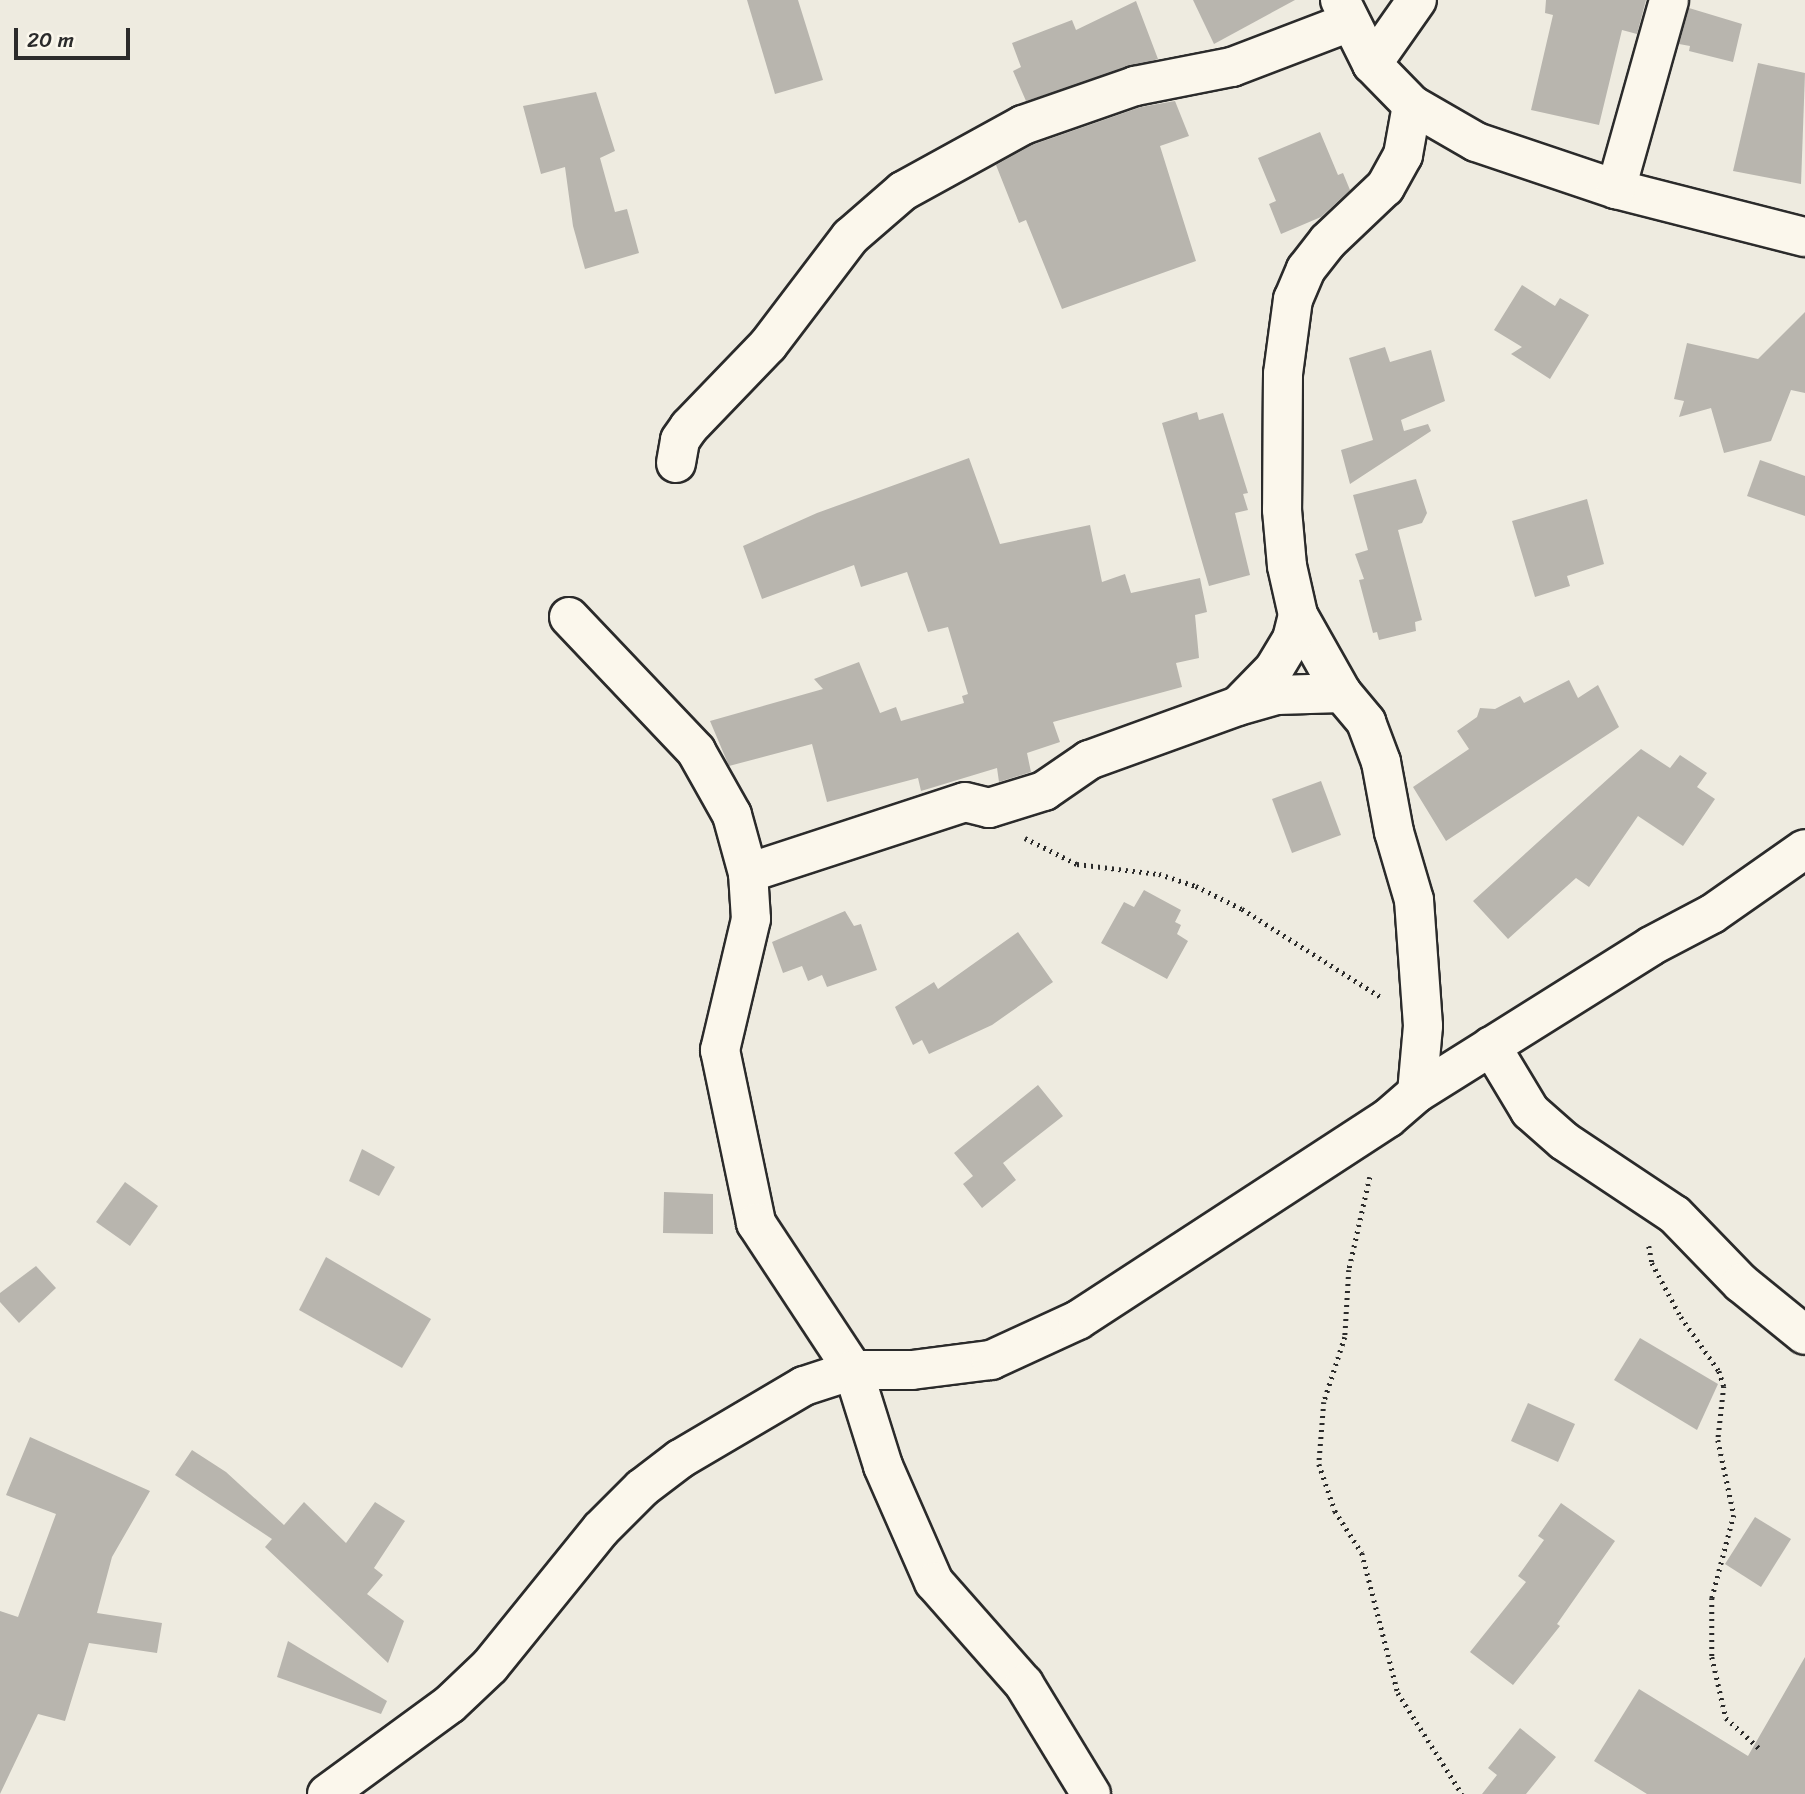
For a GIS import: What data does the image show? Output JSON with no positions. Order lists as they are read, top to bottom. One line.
{"scale_bar":"20 m"}
